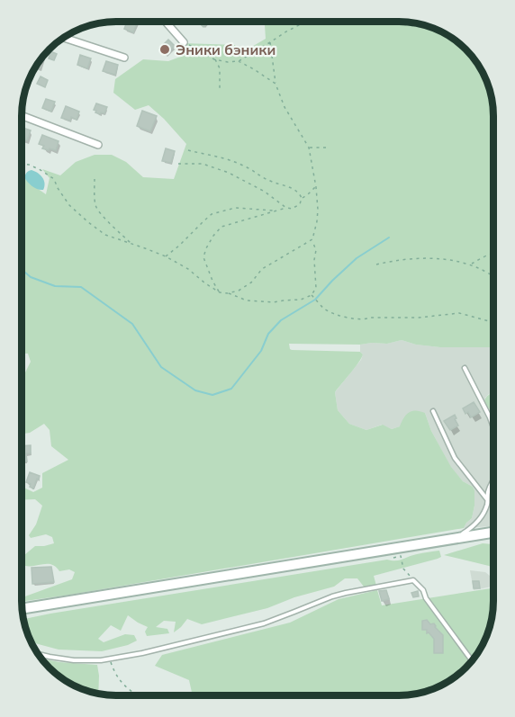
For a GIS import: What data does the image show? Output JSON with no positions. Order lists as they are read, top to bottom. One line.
{"places":["Эники бэники"]}
